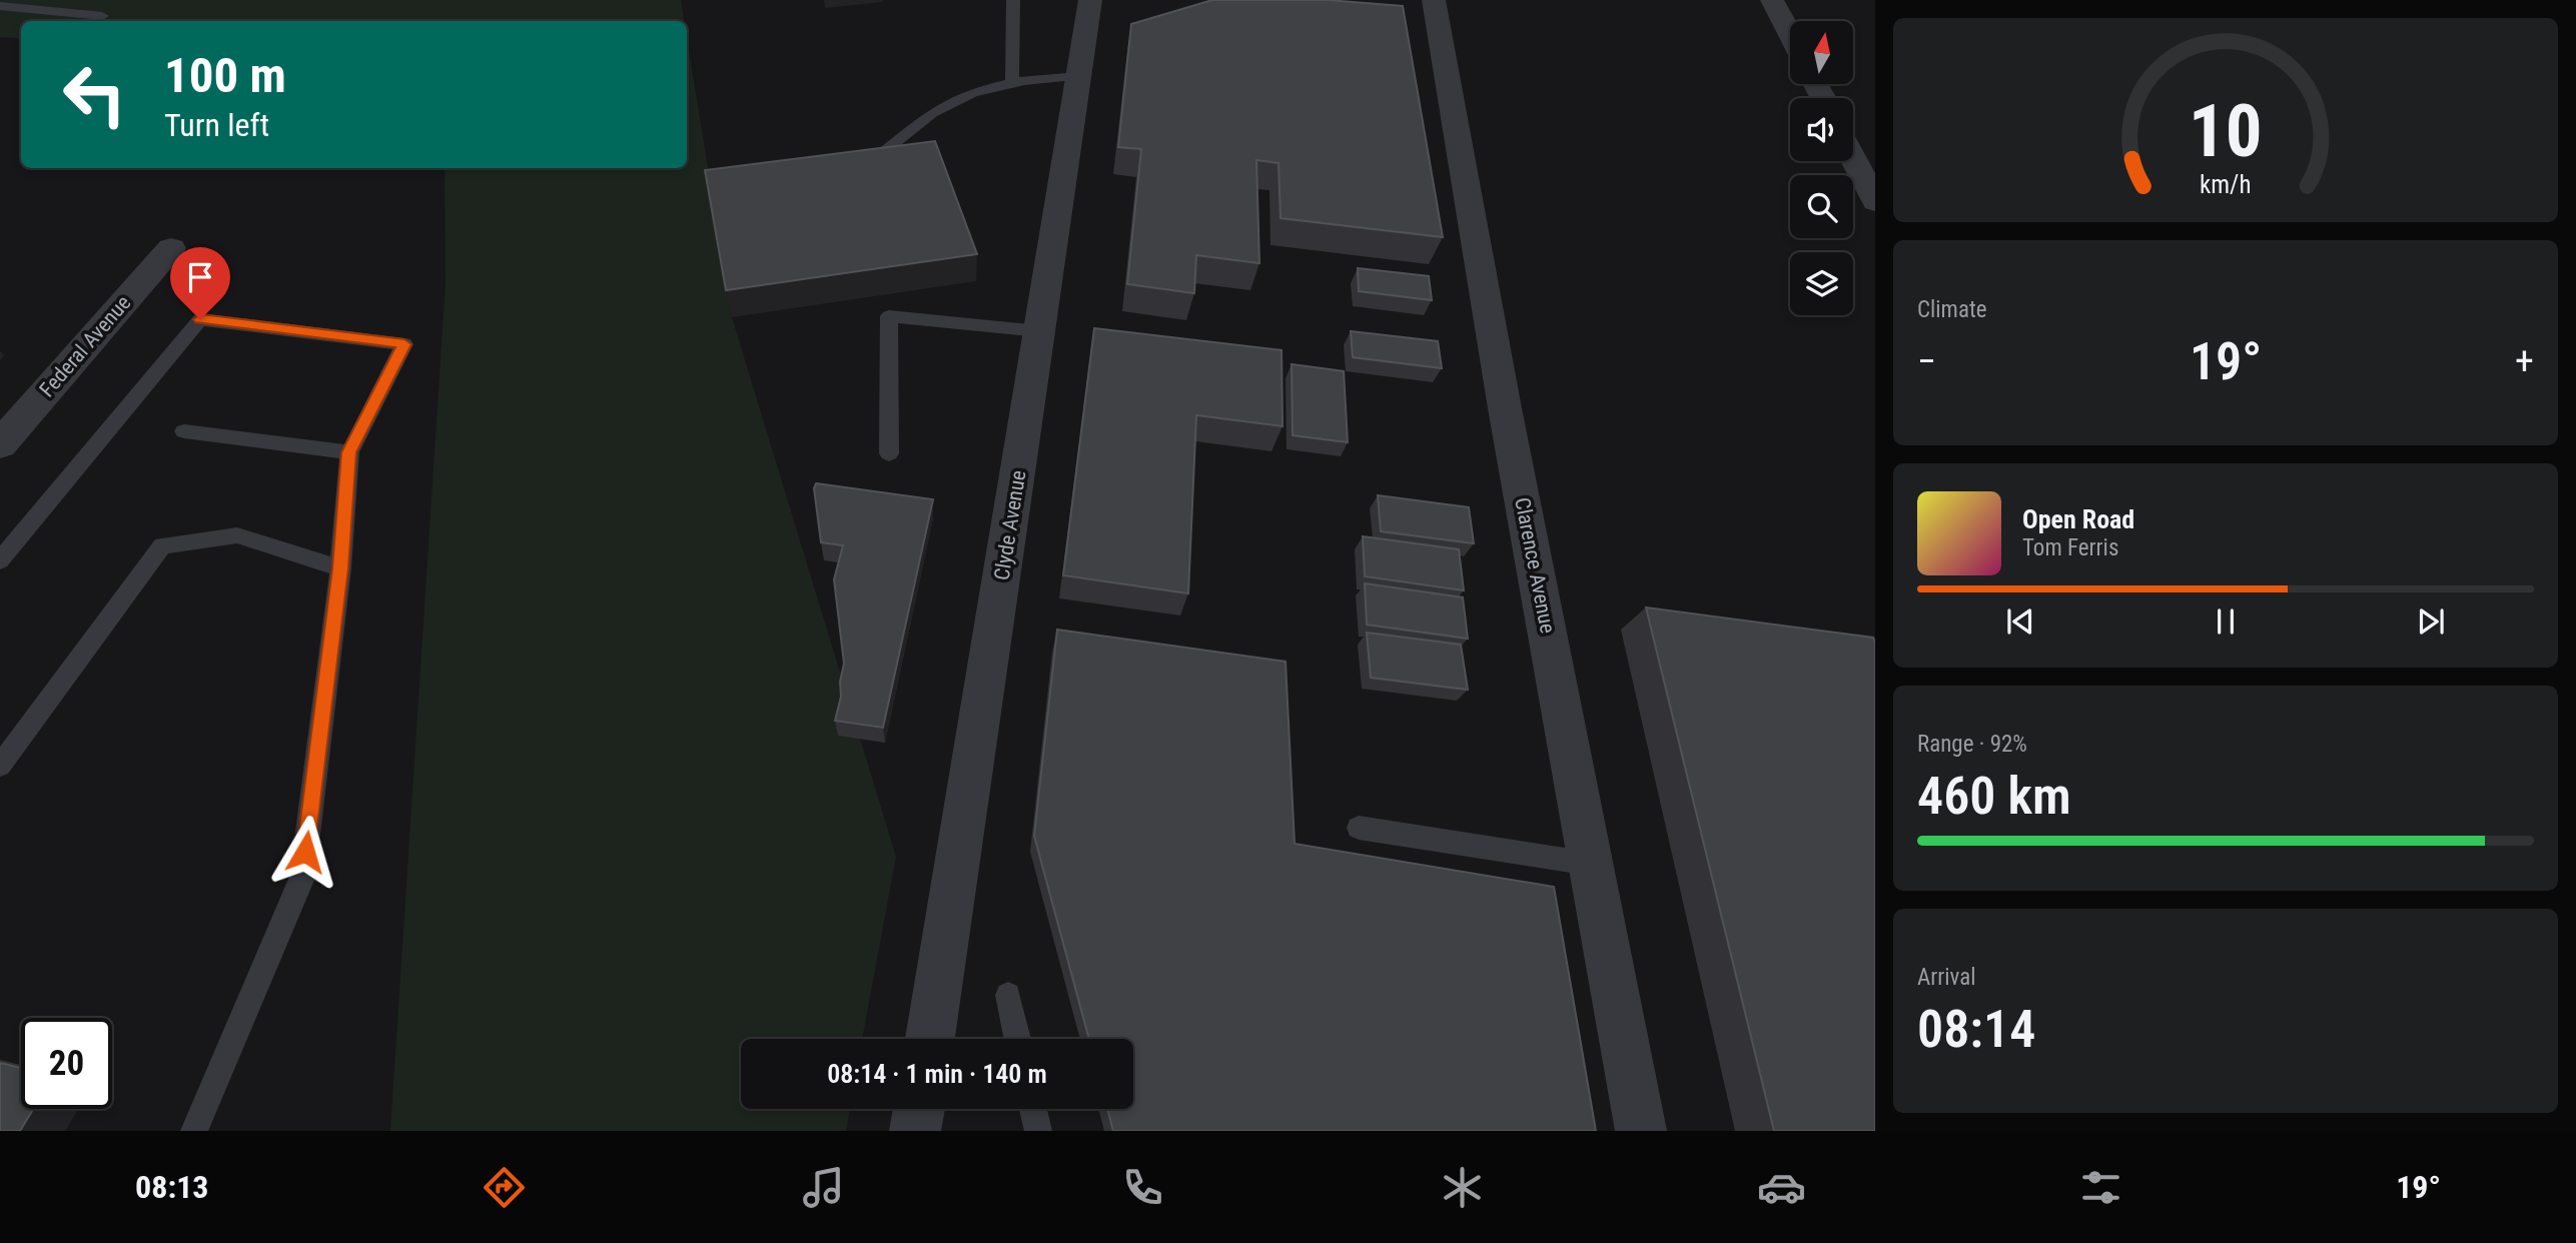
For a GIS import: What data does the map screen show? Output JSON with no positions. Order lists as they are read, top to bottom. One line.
{"streets":{"street":["Federal Avenue","Clyde Avenue","Clarence Avenue"]},"north":"top","page":{"turn":["100 m","Turn left"],"tile":["Climate",["Range · 92%","460 km"],["Arrival","08:14"]],"heat":["−","19°","+"],"song":["Open Road","Tom Ferris"],"limit":"20","trip":"08:14 · 1 min · 140 m","tabs":["08:13","19°"],"gauge":["10","km/h"]}}
